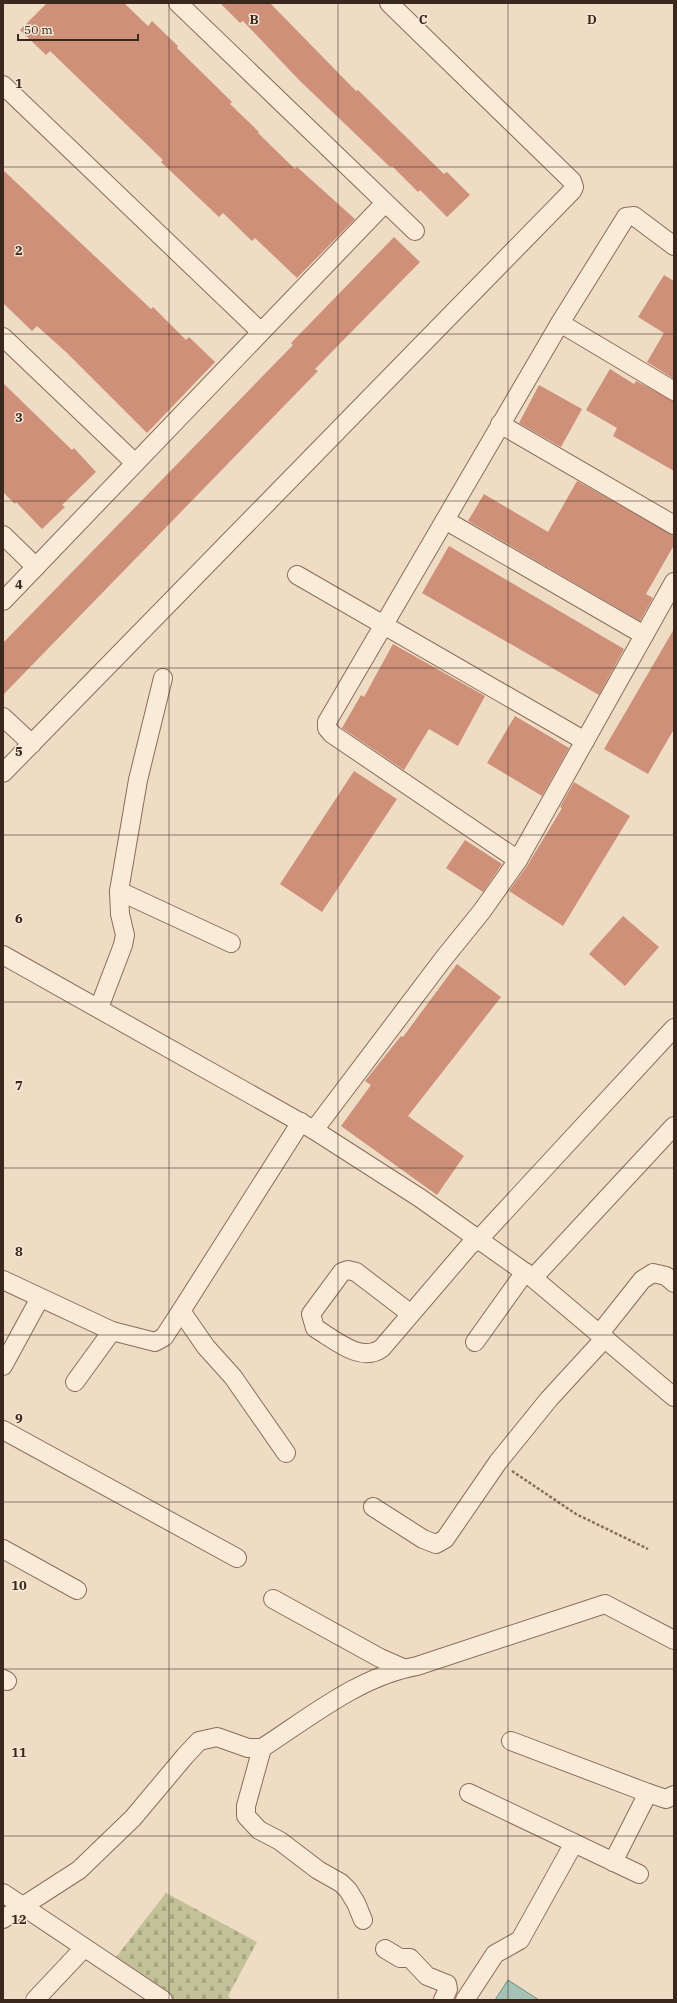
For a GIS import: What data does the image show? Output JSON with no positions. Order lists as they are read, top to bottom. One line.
{"scale_bar":"50 m","grid":{"columns":["B","C","D"],"rows":["1","2","3","4","5","6","7","8","9","10","11","12"]}}
